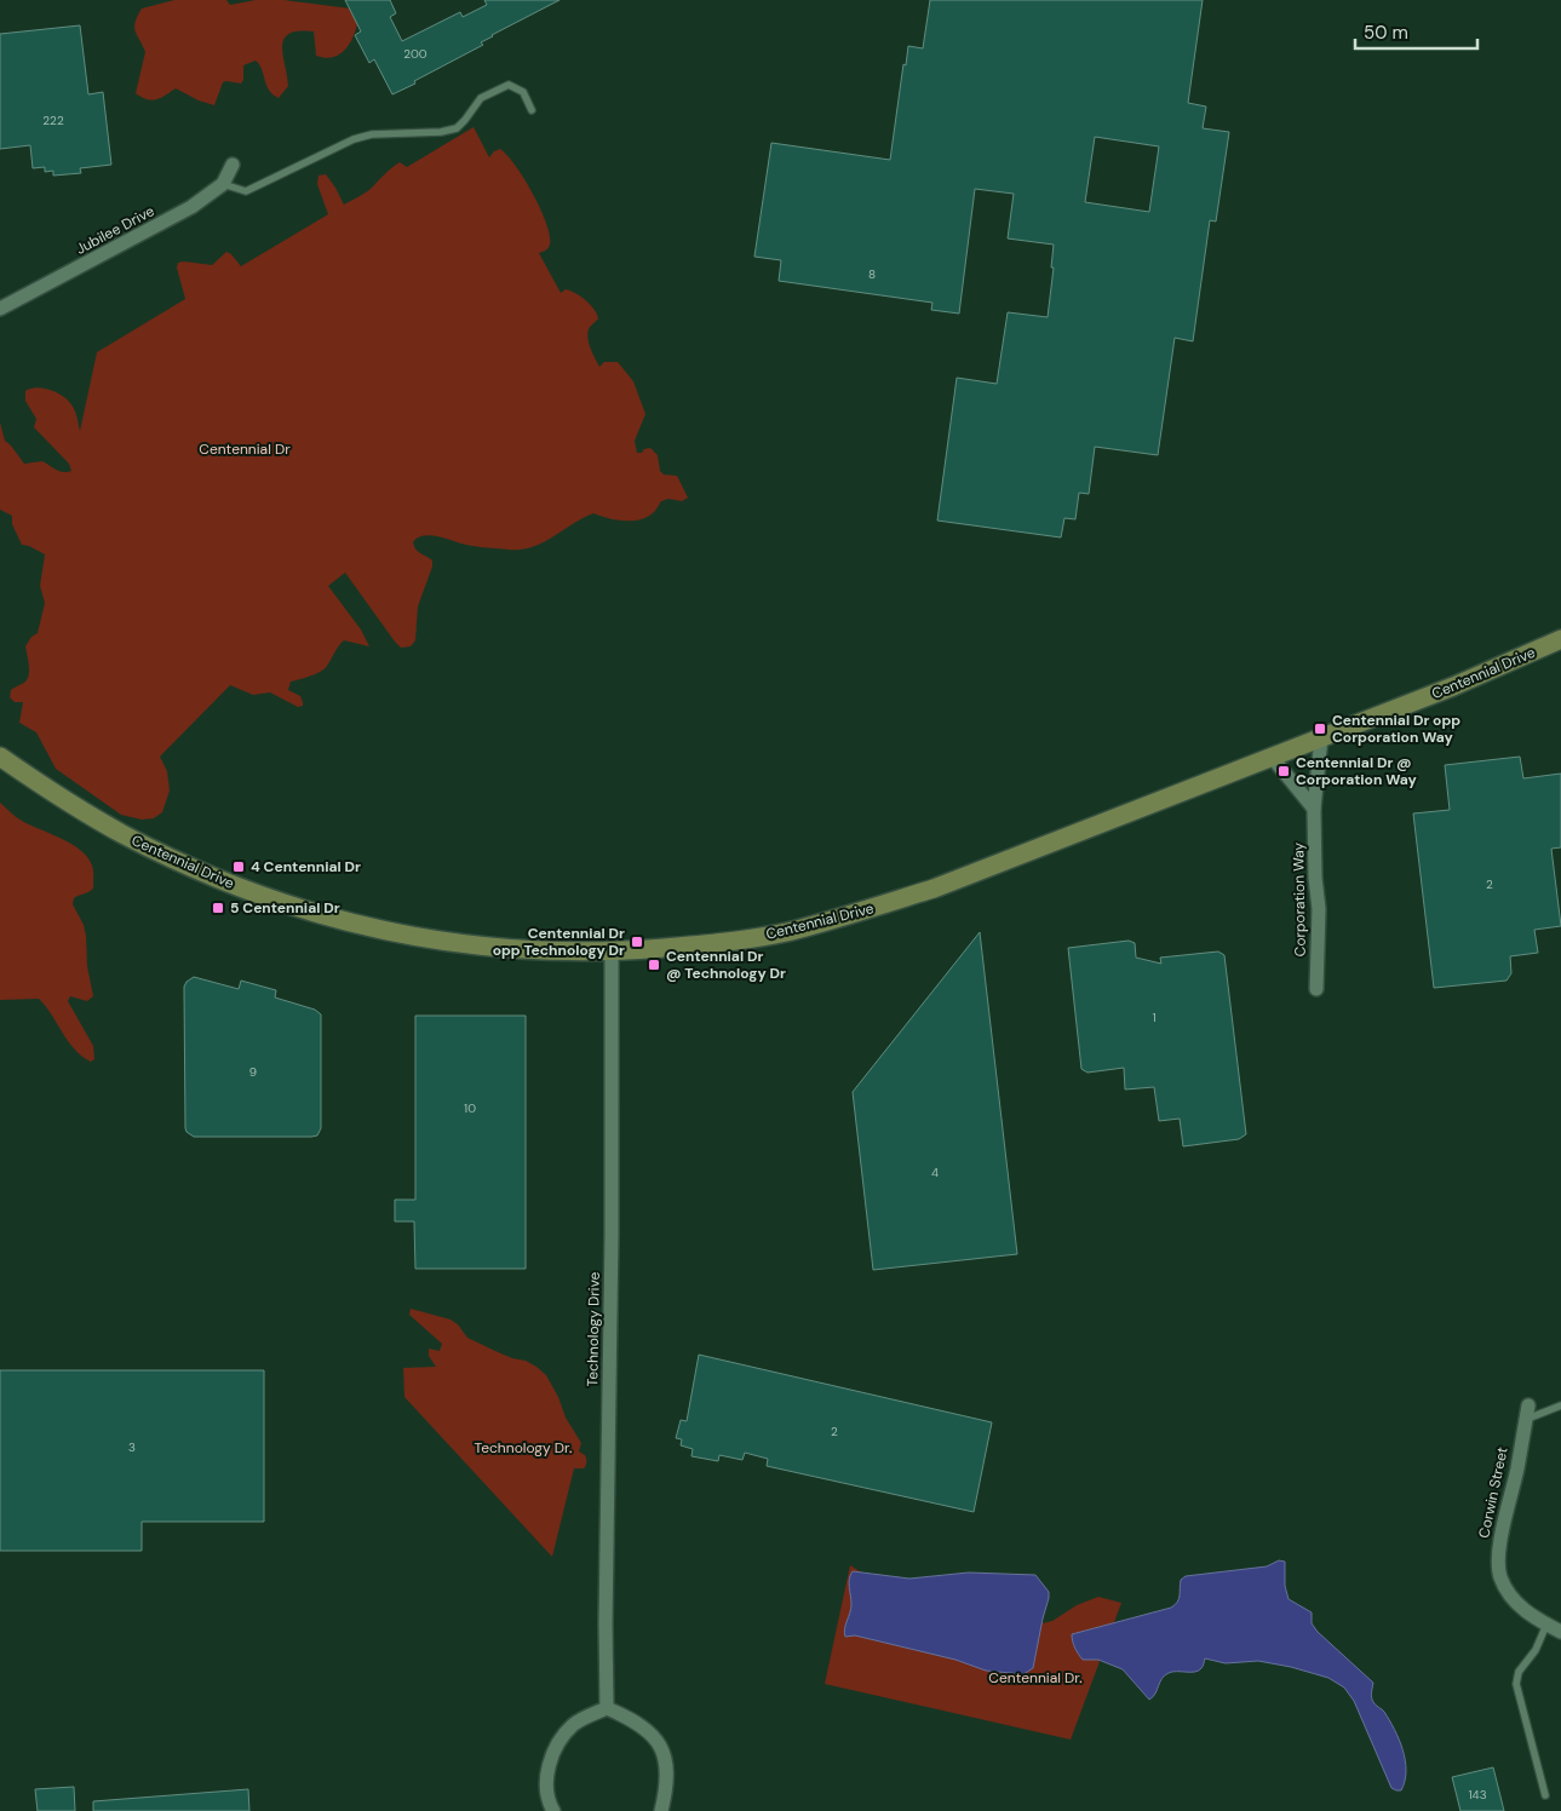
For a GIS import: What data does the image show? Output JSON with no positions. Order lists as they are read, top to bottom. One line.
{"streets":{"street":["Jubilee Drive","Centennial Drive","Corporation Way","Technology Drive","Corwin Street"]},"crossings":[["Centennial Drive","Corporation Way"],["Centennial Drive","Technology Drive"]],"parks":["Centennial Dr","Technology Dr.","Centennial Dr."],"places":{"transit":["Centennial Dr opp Corporation Way","Centennial Dr @ Corporation Way","4 Centennial Dr","5 Centennial Dr","Centennial Dr opp Technology Dr","Centennial Dr @ Technology Dr"]},"house_numbers":["200","222","8","2","1","9","10","4","2","3","143"],"scale_bar":"50 m"}
